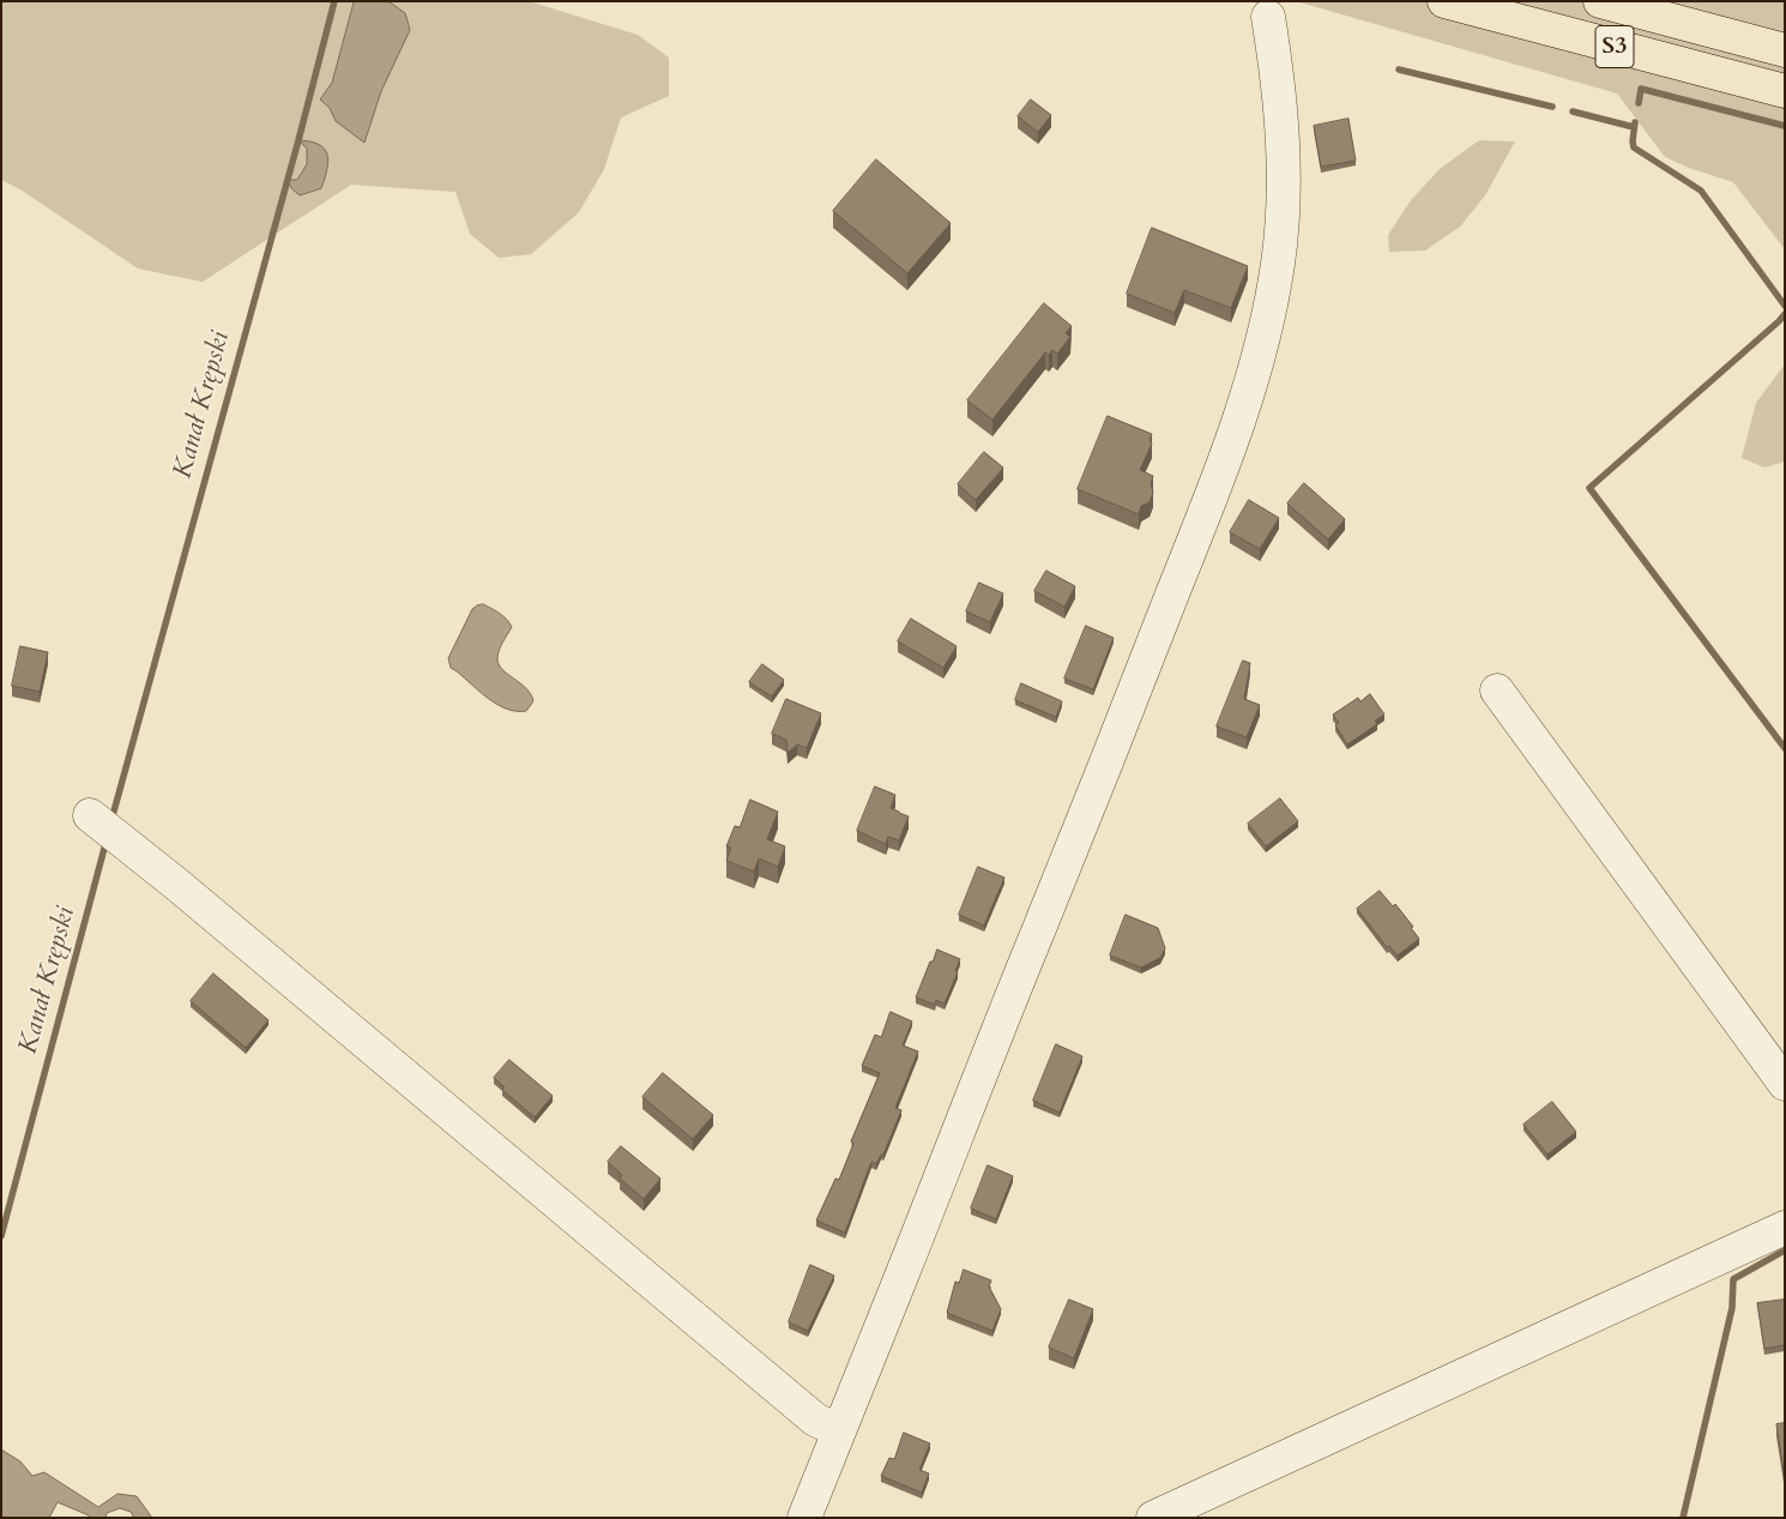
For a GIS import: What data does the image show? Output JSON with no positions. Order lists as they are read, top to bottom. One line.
{"streets":{"highway":["S3"]},"water":["Kanał Krępski"]}
